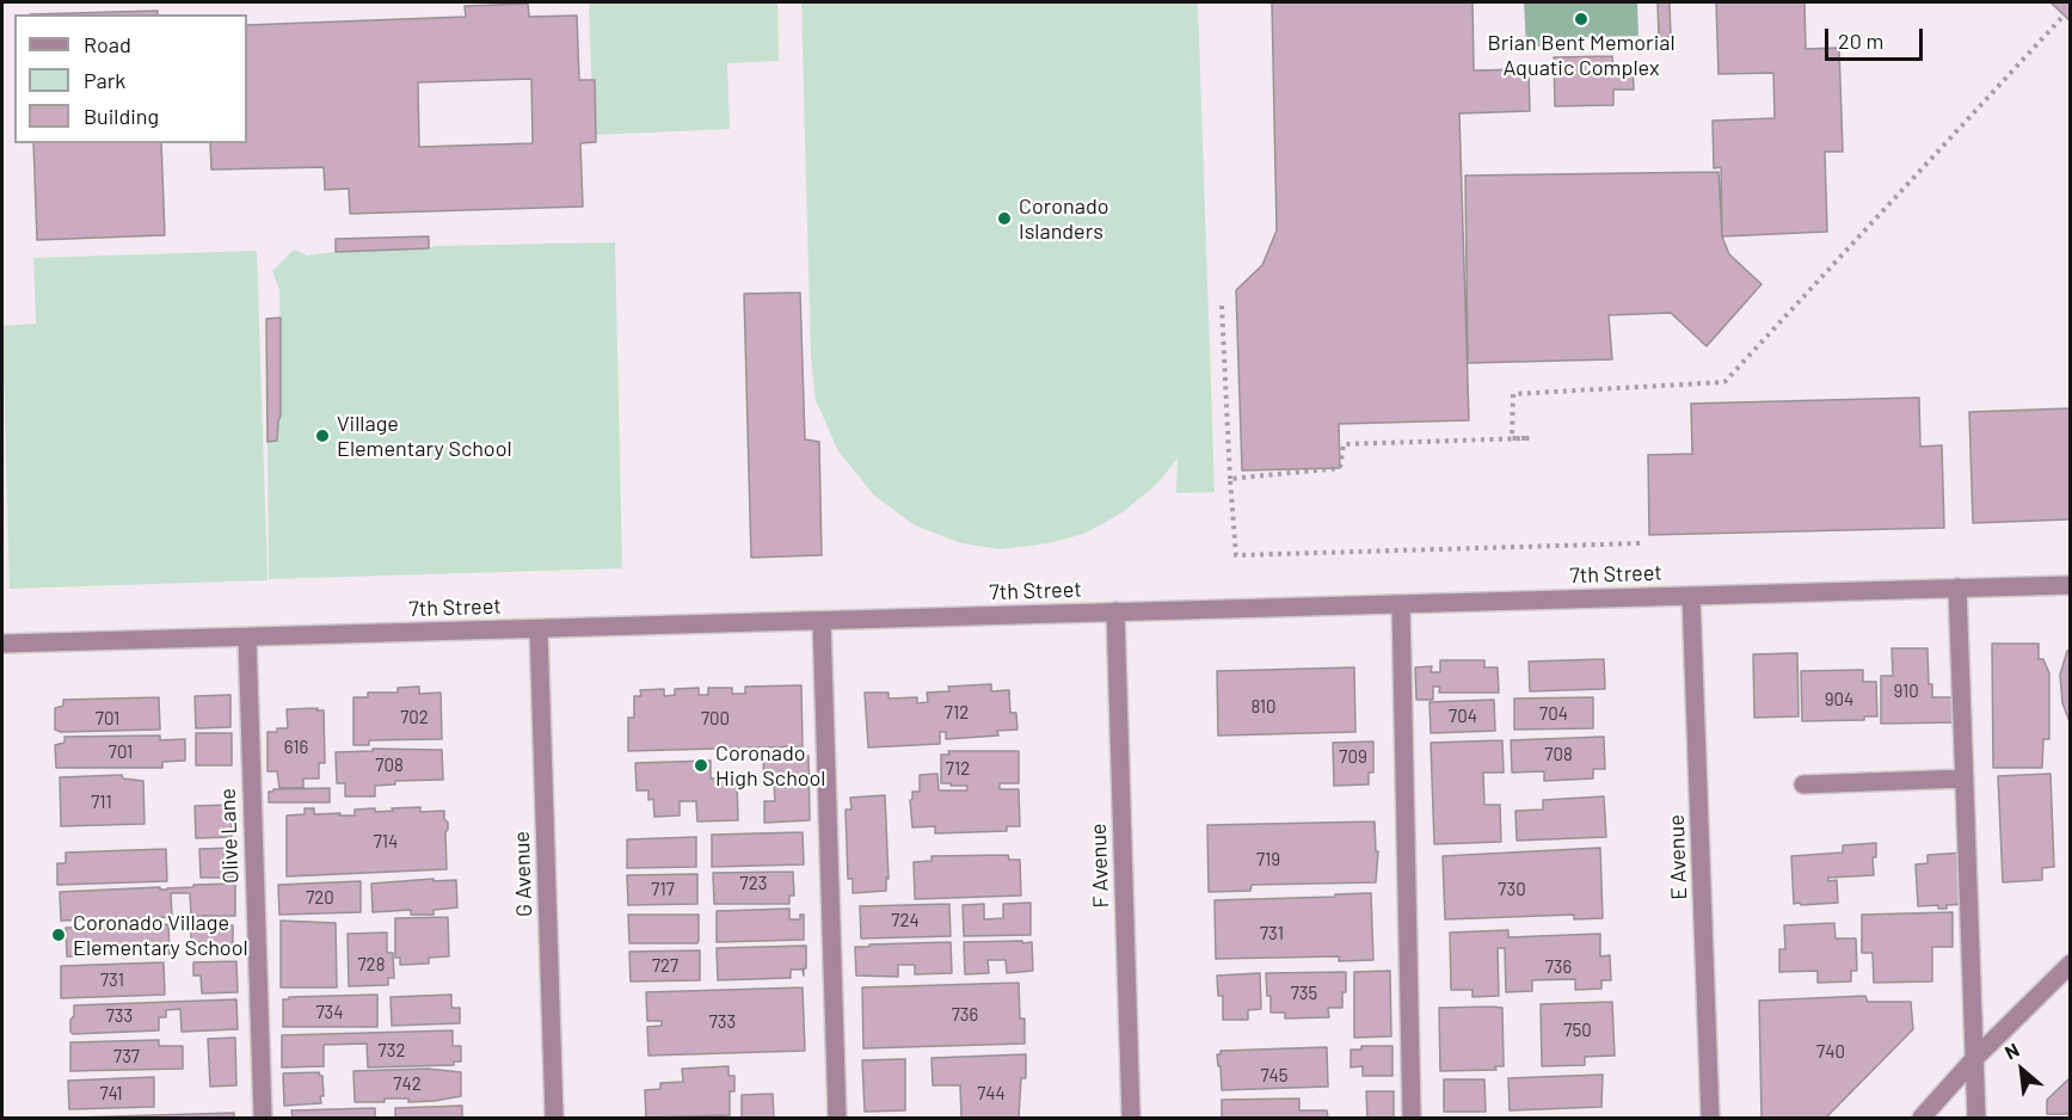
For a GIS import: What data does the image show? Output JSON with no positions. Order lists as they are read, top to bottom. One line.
{"streets":{"street":["7th Street","Olive Lane","E Avenue","F Avenue","G Avenue"]},"crossings":[["7th Street","Olive Lane"],["7th Street","E Avenue"],["7th Street","F Avenue"],["7th Street","G Avenue"]],"places":["Brian Bent Memorial Aquatic Complex","Coronado Islanders","Village Elementary School","Coronado High School","Coronado Village Elementary School"],"house_numbers":["910","904","810","712","704","704","702","701","700","616","701","708","709","708","712","711","714","719","723","717","730","720","724","731","728","727","736","731","735","734","736","733","733","750","732","740","737","745","742","741","744"],"legend":["Road","Park","Building"],"scale_bar":"20 m","north":"top left"}
